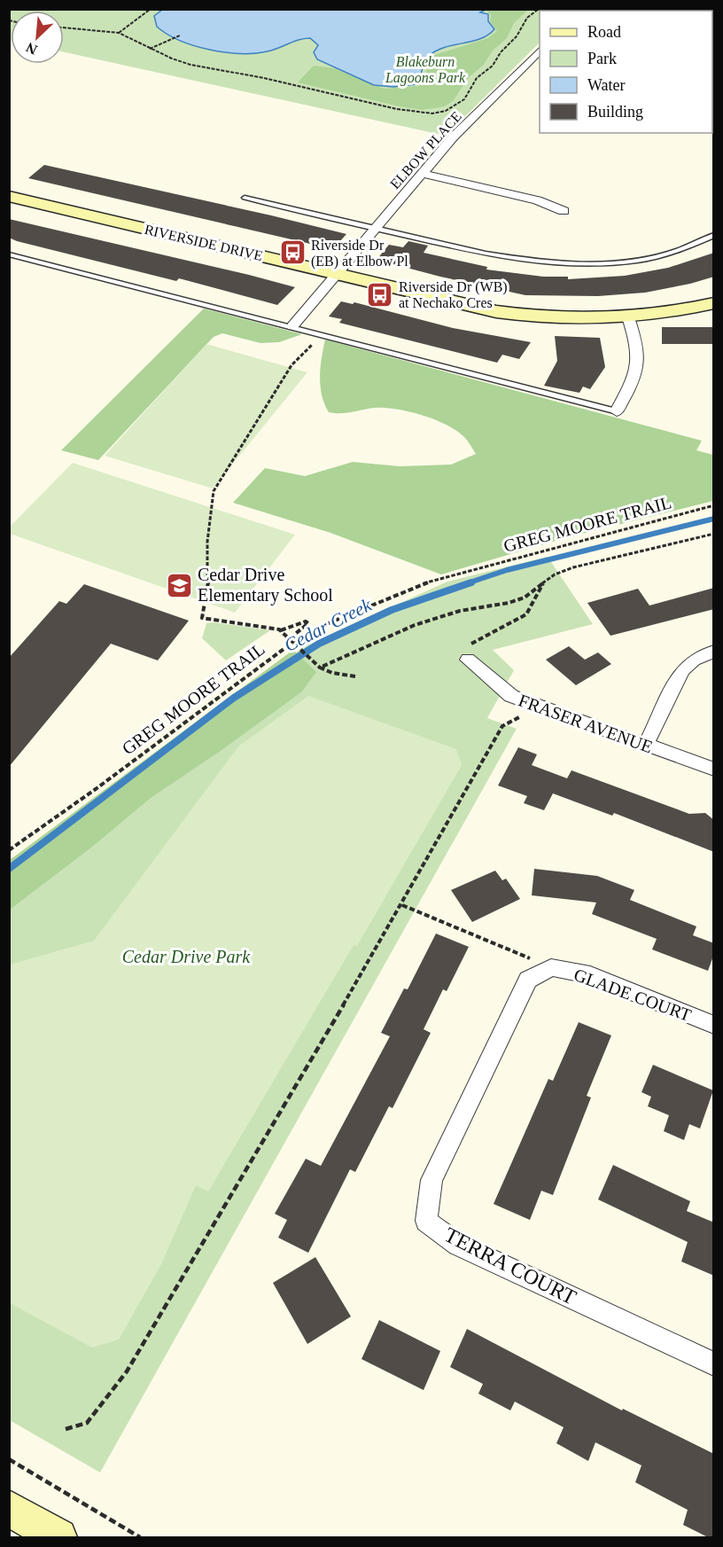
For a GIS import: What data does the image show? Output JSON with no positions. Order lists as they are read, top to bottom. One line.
{"streets":{"street":["ELBOW PLACE","RIVERSIDE DRIVE","FRASER AVENUE","GLADE COURT","TERRA COURT"],"path":["GREG MOORE TRAIL"]},"crossings":[["ELBOW PLACE","RIVERSIDE DRIVE"],["GLADE COURT","TERRA COURT"]],"water":["Cedar Creek"],"parks":["Blakeburn Lagoons Park","Cedar Drive Park"],"places":{"bus stop":["Riverside Dr (EB) at Elbow Pl","Riverside Dr (WB) at Nechako Cres"],"school or university":["Cedar Drive Elementary School"]},"legend":["Road","Park","Water","Building"],"north":"bottom left"}
